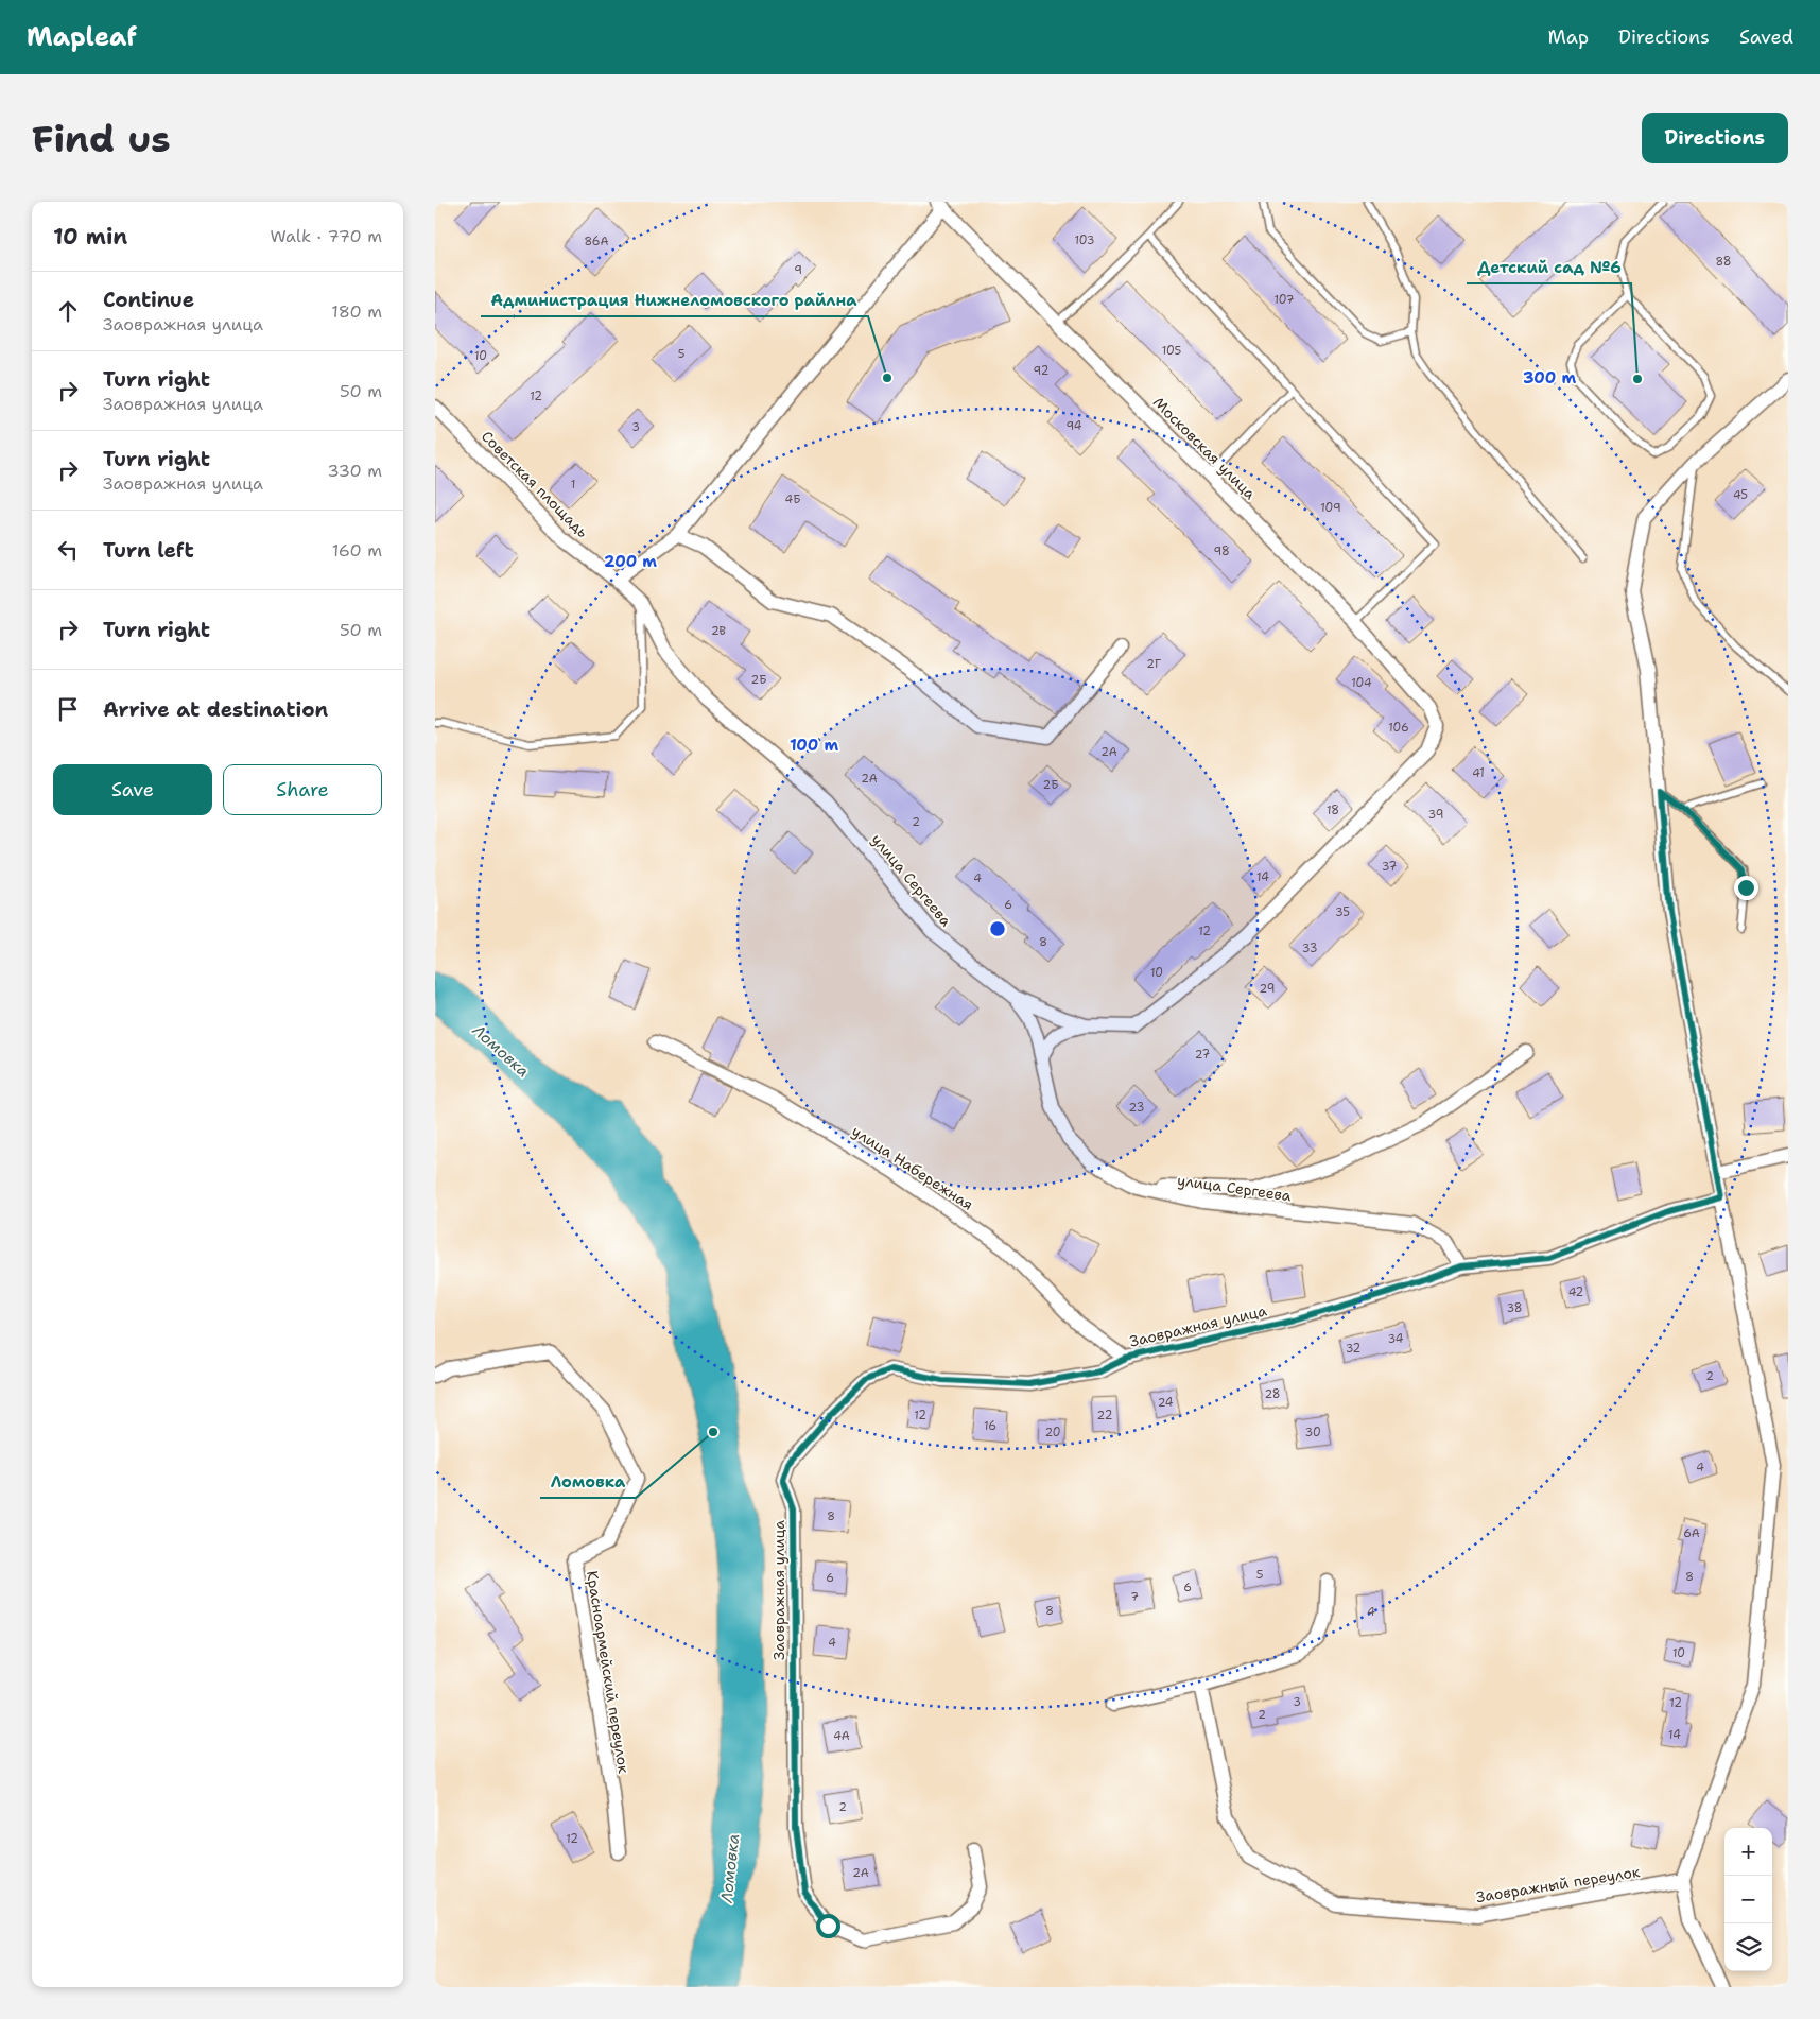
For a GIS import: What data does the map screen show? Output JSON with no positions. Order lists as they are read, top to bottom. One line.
{"streets":{"street":["Московская улица","Советская площадь","улица Сергеева","улица Набережная","Заовражная улица","Красноармейский переулок","Заовражный переулок"]},"crossings":[["Советская площадь","улица Сергеева"],["улица Сергеева","Заовражная улица"],["улица Набережная","Заовражная улица"]],"water":["Ломовка"],"places":["Администрация Нижнеломовского райлна","Детский сад №6","Ломовка"],"house_numbers":["103","86А","88","9","107","105","5","10","92","12","94","3","1","45","4Б","109","98","2В","2Г","2Б","104","106","2А","41","2А","2Б","18","39","2","37","14","4","6","35","12","8","33","10","29","27","23","42","38","34","32","2","28","24","12","22","16","20","30","4","8","6А","5","8","6","6","7","8","4","4","10","3","12","2","14","4А","2","12","2А"],"page":{"header":"Mapleaf","nav":["Map","Directions","Saved"],"buttons":["Directions",["Save","Share"]],"title":"Find us","heading":["10 min","Walk · 770 m"],"list":[["Continue","Заовражная улица","180 m"],["Turn right","Заовражная улица","50 m"],["Turn right","Заовражная улица","330 m"],["Turn left","160 m"],["Turn right","50 m"],"Arrive at destination"],"map_buttons":["+","−"]},"rings":["300 m","200 m","100 m"]}
